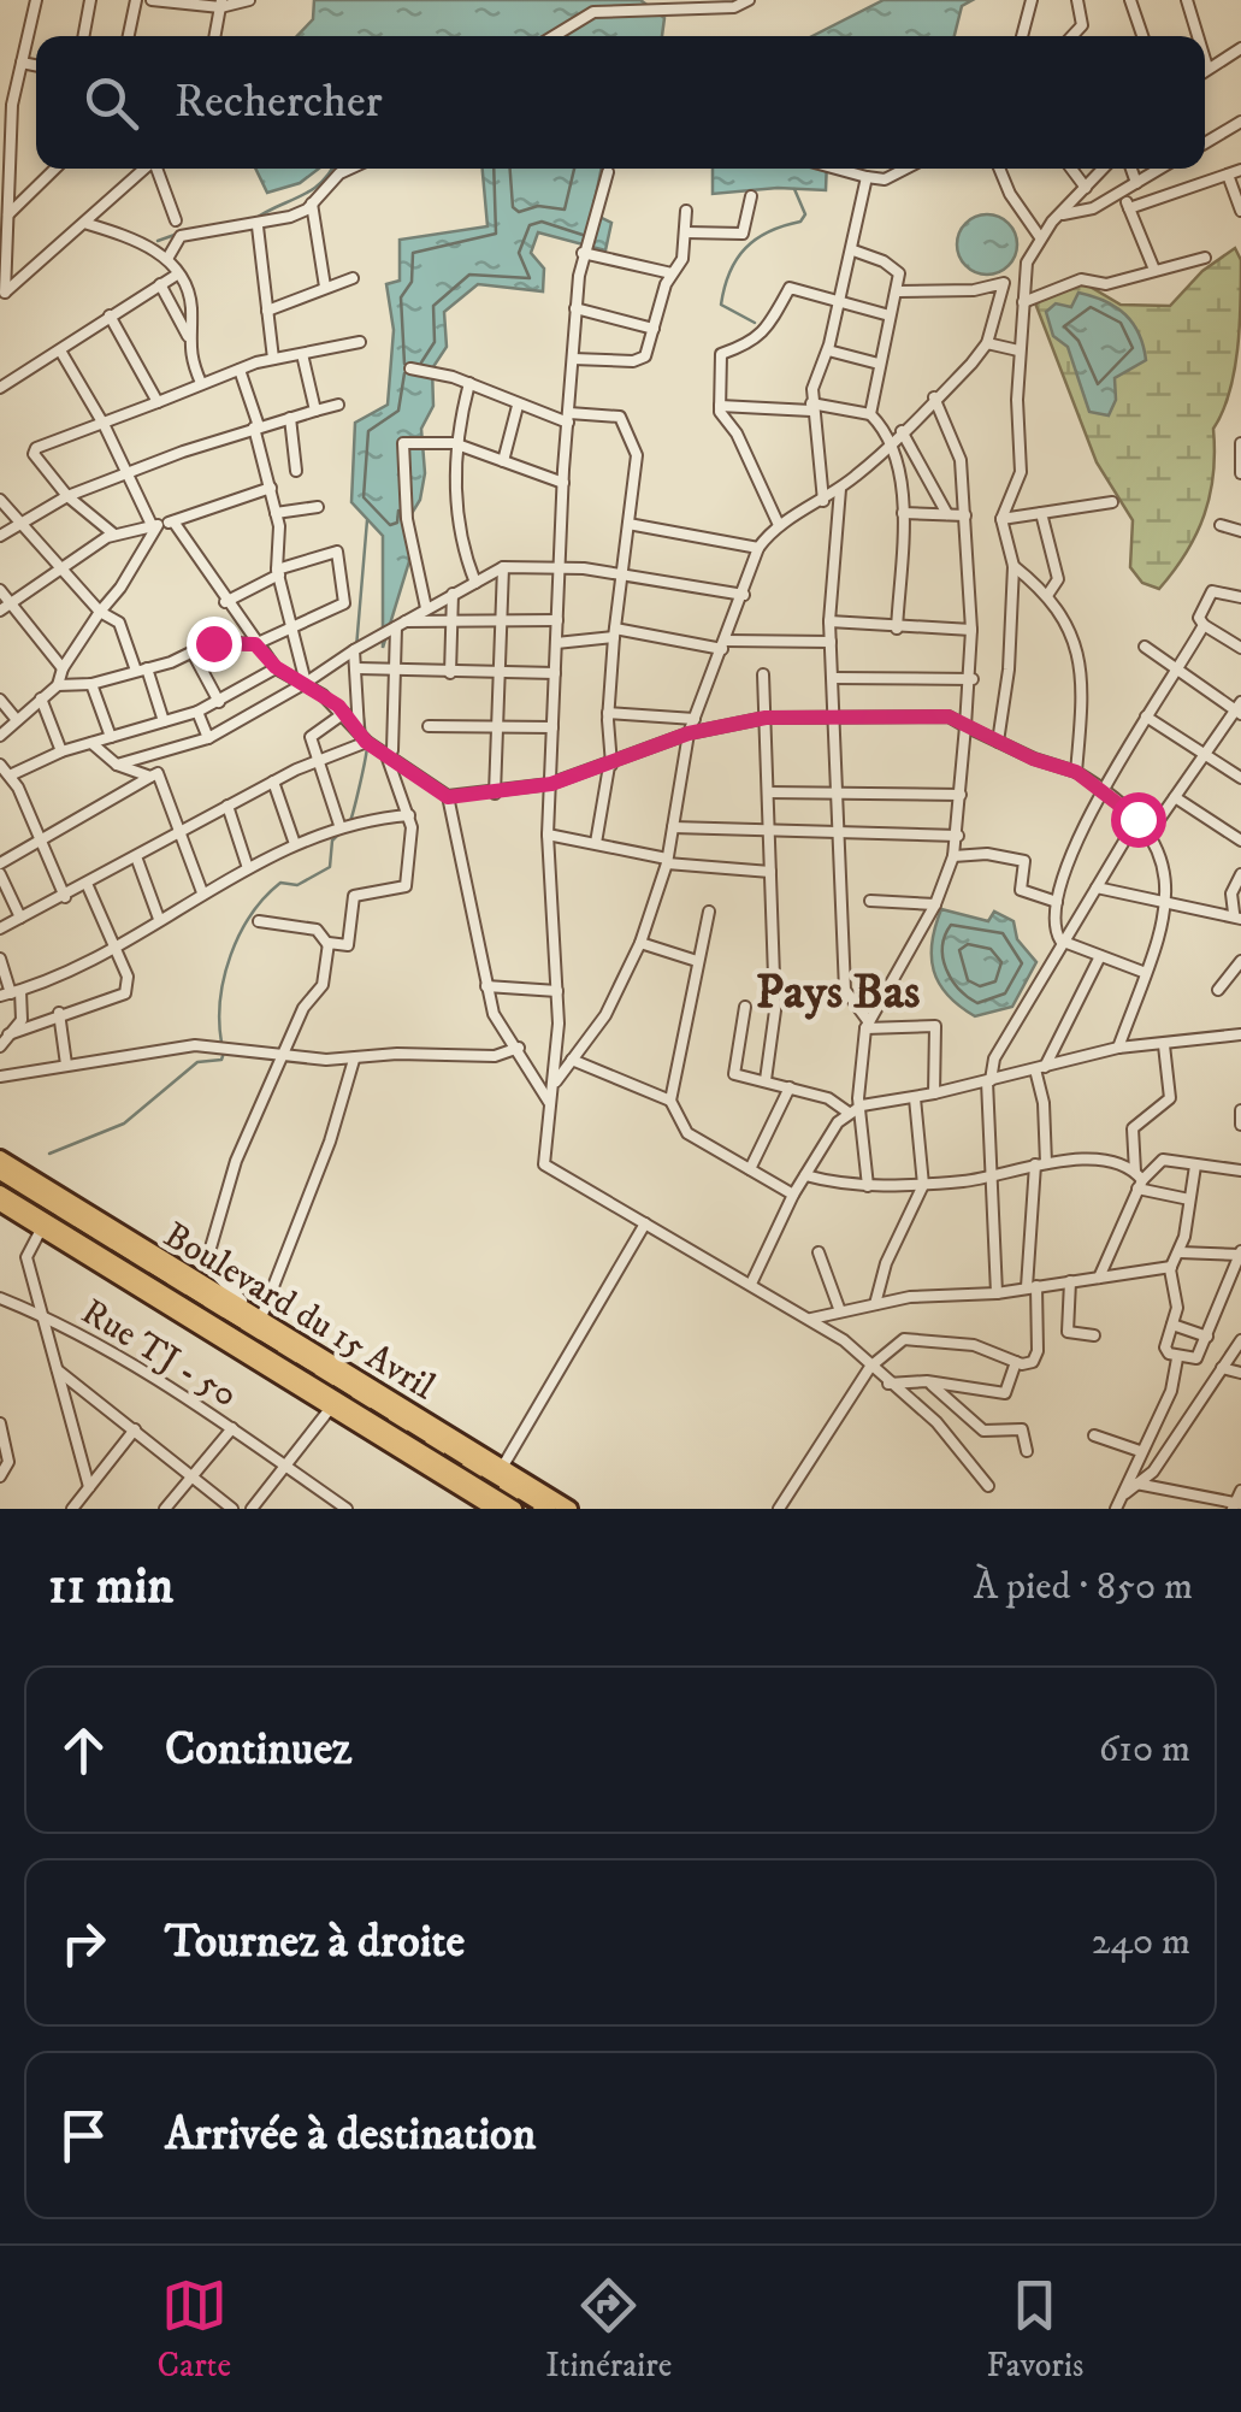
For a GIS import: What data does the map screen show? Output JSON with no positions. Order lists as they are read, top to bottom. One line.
{"streets":{"main road":["Boulevard du 15 Avril"],"street":["Rue TJ - 50"]},"districts":["Pays Bas"],"page":{"search":"Rechercher","heading":["11 min","À pied · 850 m"],"list":[["Continuez","610 m"],["Tournez à droite","240 m"],"Arrivée à destination"],"nav":["Carte","Itinéraire","Favoris"]}}
